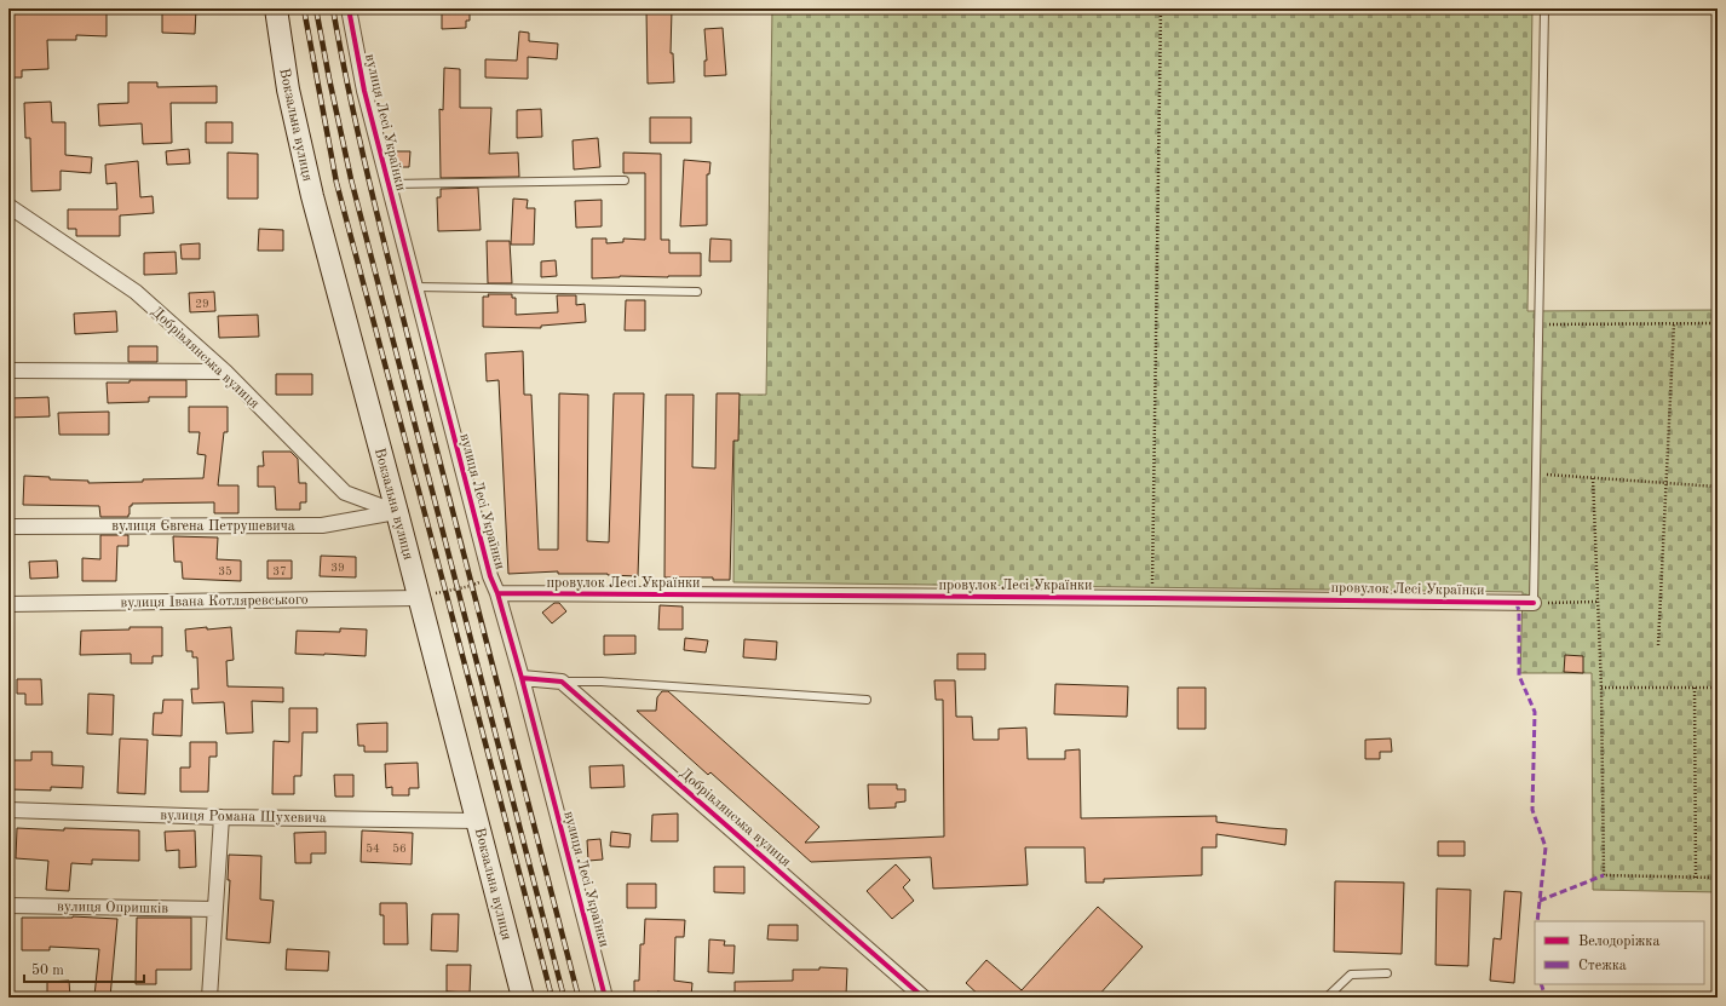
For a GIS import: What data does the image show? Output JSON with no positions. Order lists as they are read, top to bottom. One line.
{"streets":{"street":["вулиця Лесі Українки","Вокзальна вулиця","Добрівлянська вулиця","вулиця Євгена Петрушевича","провулок Лесі Українки","вулиця Івана Котляревського","вулиця Романа Шухевича","вулиця Опришків"]},"crossings":[["вулиця Лесі Українки","провулок Лесі Українки"],["Вокзальна вулиця","Добрівлянська вулиця"],["Вокзальна вулиця","вулиця Євгена Петрушевича"],["Вокзальна вулиця","вулиця Івана Котляревського"],["Вокзальна вулиця","вулиця Романа Шухевича"],["Добрівлянська вулиця","вулиця Євгена Петрушевича"]],"house_numbers":["29","39","35","37","54","56"],"legend":["Велодоріжка","Стежка"],"scale_bar":"50 m"}
